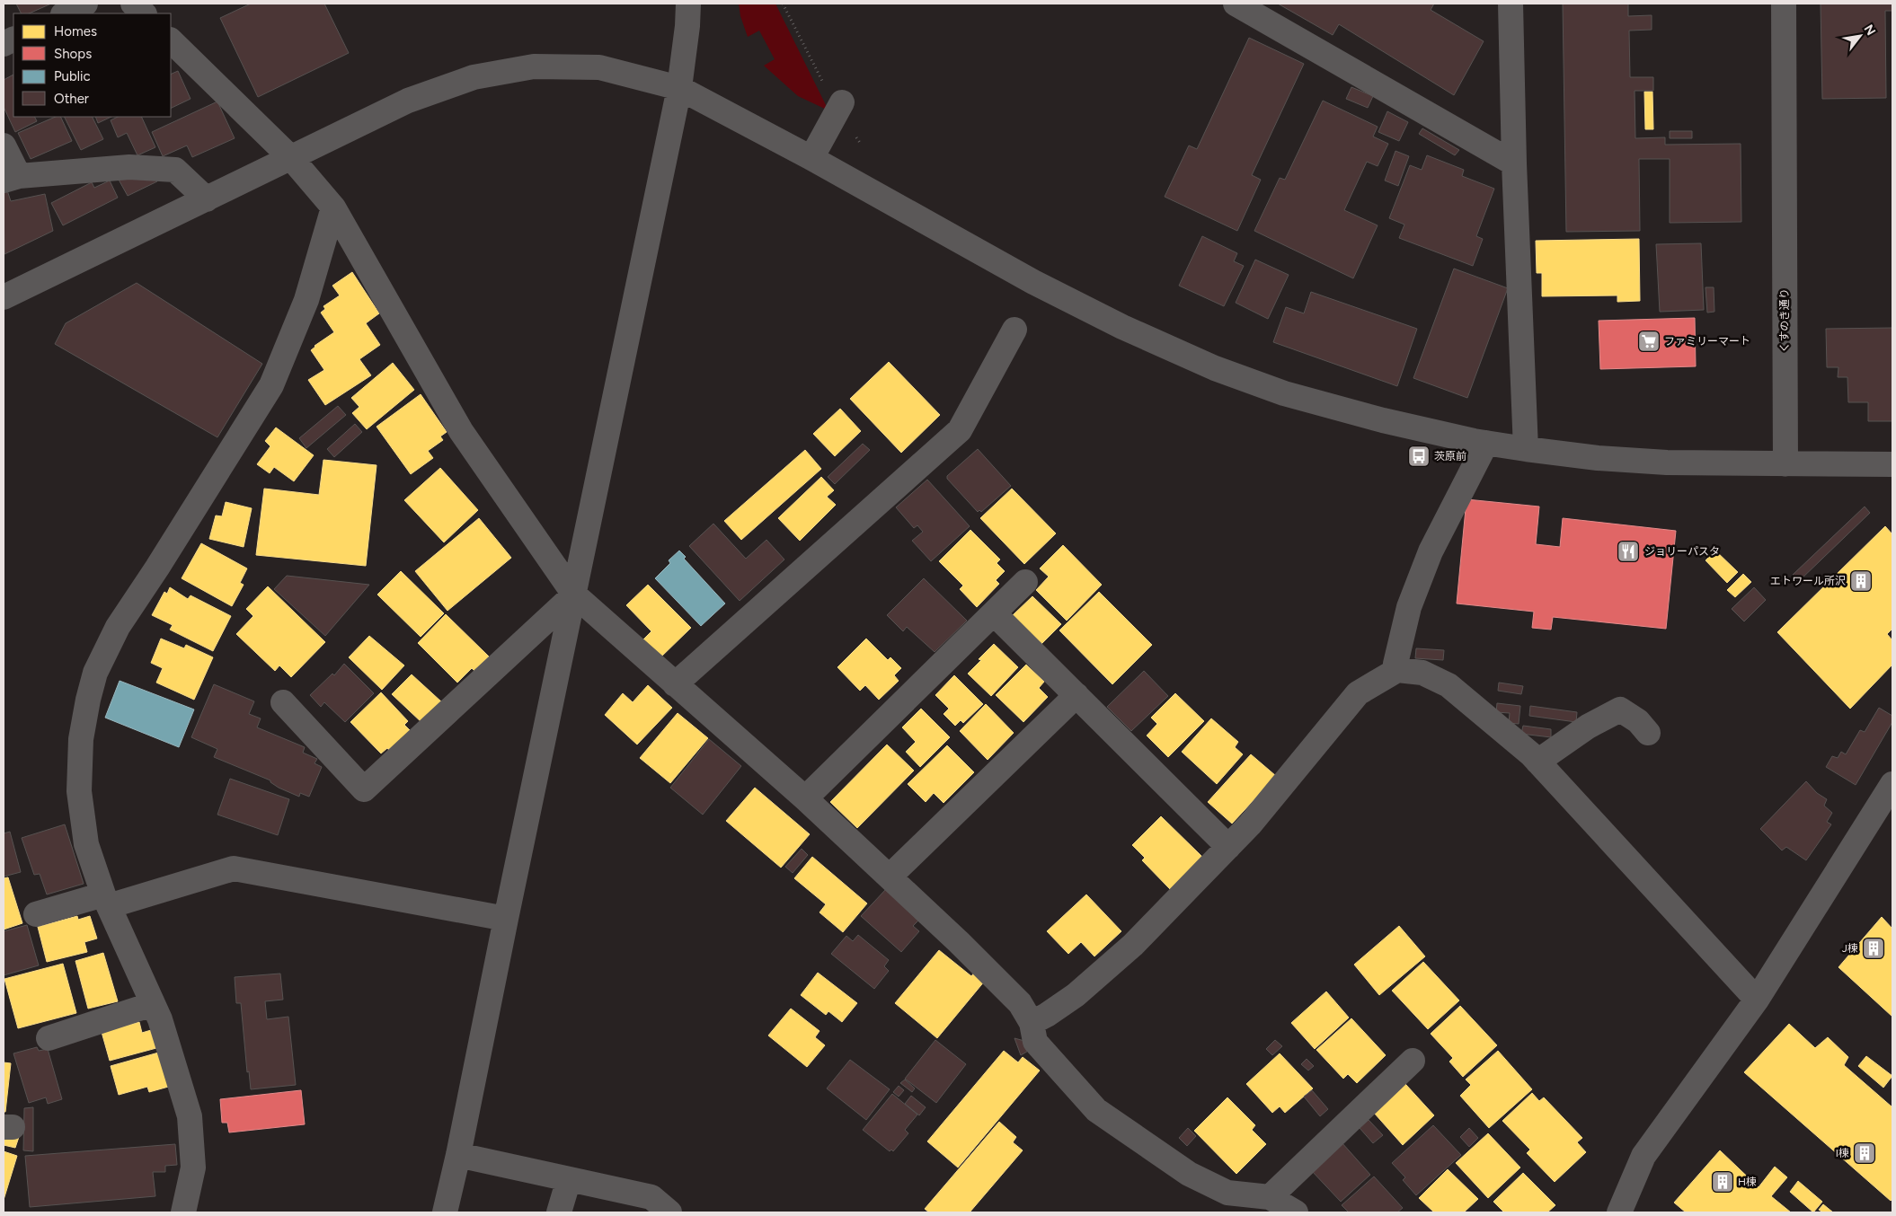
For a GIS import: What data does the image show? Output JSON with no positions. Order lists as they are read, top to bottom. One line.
{"streets":{"street":["くすのき通り"]},"places":{"supermarket":["ファミリーマート"],"bus stop":["茨原前"],"restaurant":["ジョリーパスタ"],"building":["エトワール所沢","J棟","I棟","H棟"]},"legend":["Homes","Shops","Public","Other"],"north":"top right"}
